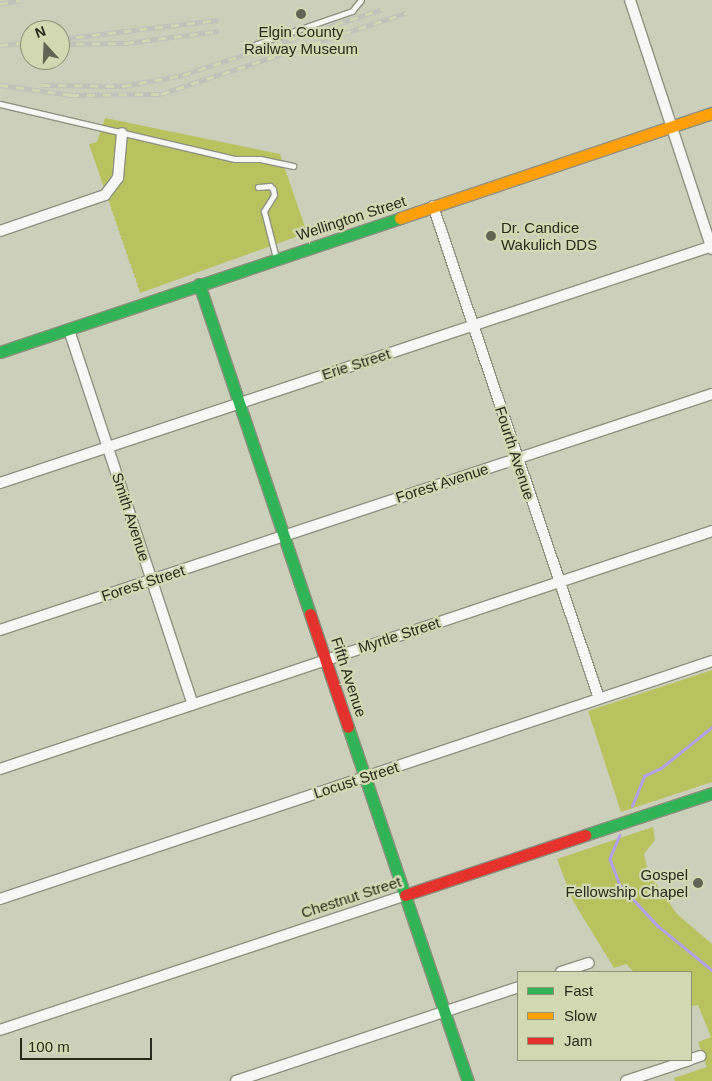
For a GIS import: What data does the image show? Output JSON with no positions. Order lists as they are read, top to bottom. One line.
{"streets":{"street":["Wellington Street","Erie Street","Fourth Avenue","Forest Avenue","Smith Avenue","Forest Street","Myrtle Street","Fifth Avenue","Locust Street","Chestnut Street"]},"crossings":[["Wellington Street","Fourth Avenue"],["Wellington Street","Smith Avenue"],["Wellington Street","Fifth Avenue"],["Erie Street","Fourth Avenue"],["Erie Street","Smith Avenue"],["Erie Street","Fifth Avenue"],["Fourth Avenue","Forest Avenue"],["Fourth Avenue","Myrtle Street"],["Fourth Avenue","Locust Street"],["Forest Avenue","Forest Street"],["Forest Avenue","Fifth Avenue"],["Smith Avenue","Forest Street"],["Smith Avenue","Myrtle Street"],["Forest Street","Fifth Avenue"],["Myrtle Street","Fifth Avenue"],["Fifth Avenue","Locust Street"],["Fifth Avenue","Chestnut Street"]],"places":["Elgin County Railway Museum","Dr. Candice Wakulich DDS","Gospel Fellowship Chapel"],"legend":["Fast","Slow","Jam"],"scale_bar":"100 m","north":"top"}
